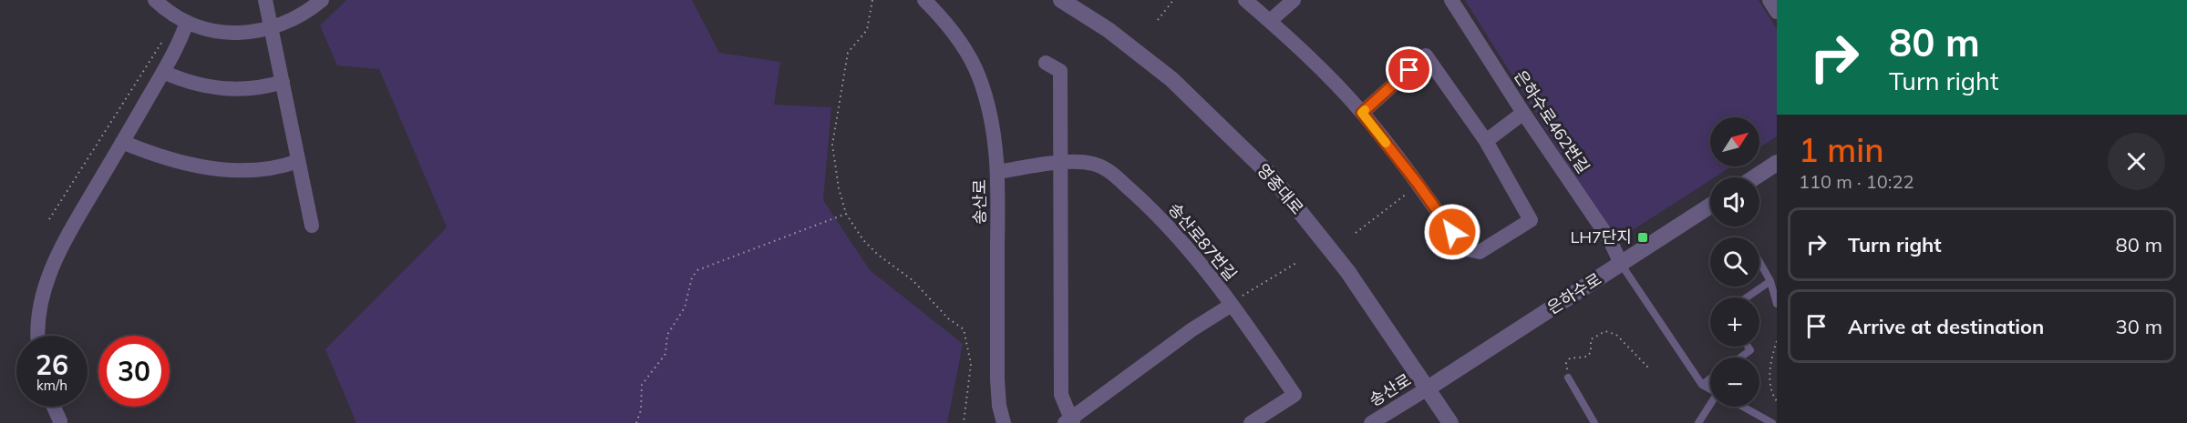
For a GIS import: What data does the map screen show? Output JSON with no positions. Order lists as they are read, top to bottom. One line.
{"streets":{"street":["은하수로462번길","영종대로","송산로","송산로87번길","은하수로"]},"crossings":[["은하수로462번길","은하수로"],["영종대로","송산로"],["영종대로","은하수로"],["송산로","송산로87번길"],["송산로","은하수로"]],"places":{"transit":["LH7단지"]},"north":"top right","page":{"turn":["80 m","Turn right"],"heading":["1 min","110 m · 10:22"],"map_buttons":["+","−"],"list":[{"name":"Turn right","value":"80 m"},{"name":"Arrive at destination","value":"30 m"}],"speed":"26 km/h","limit":"30"}}
